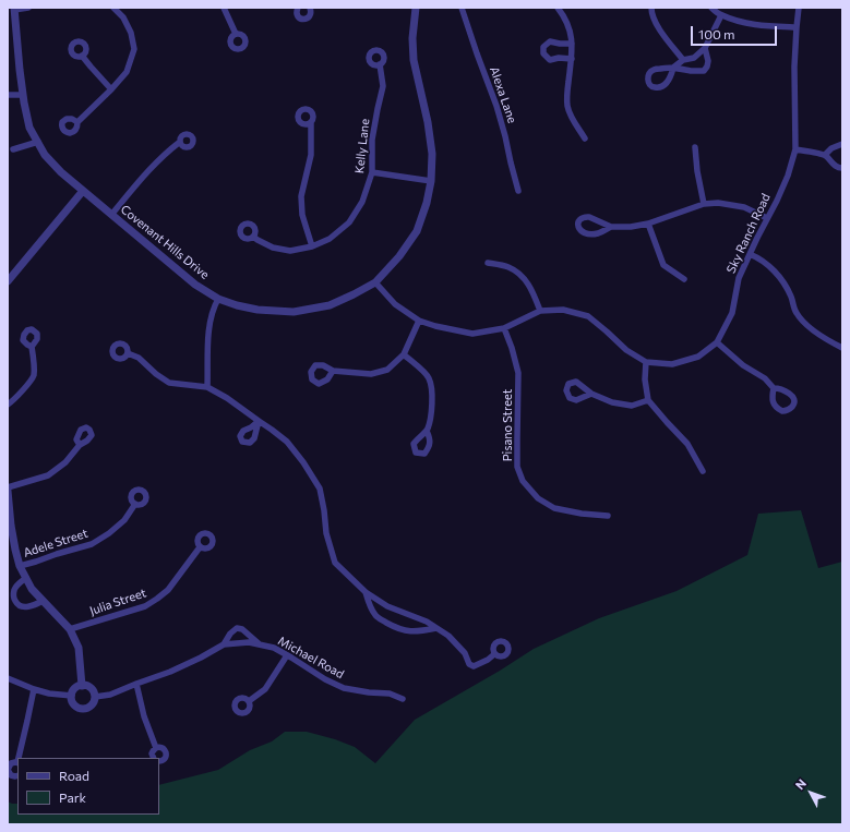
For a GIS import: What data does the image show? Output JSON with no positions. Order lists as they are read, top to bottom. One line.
{"streets":{"street":["Alexa Lane","Kelly Lane","Sky Ranch Road","Covenant Hills Drive","Pisano Street","Adele Street","Julia Street","Michael Road"]},"crossings":[["Sky Ranch Road","Covenant Hills Drive"],["Sky Ranch Road","Pisano Street"]],"legend":["Road","Park"],"scale_bar":"100 m","north":"top left"}
